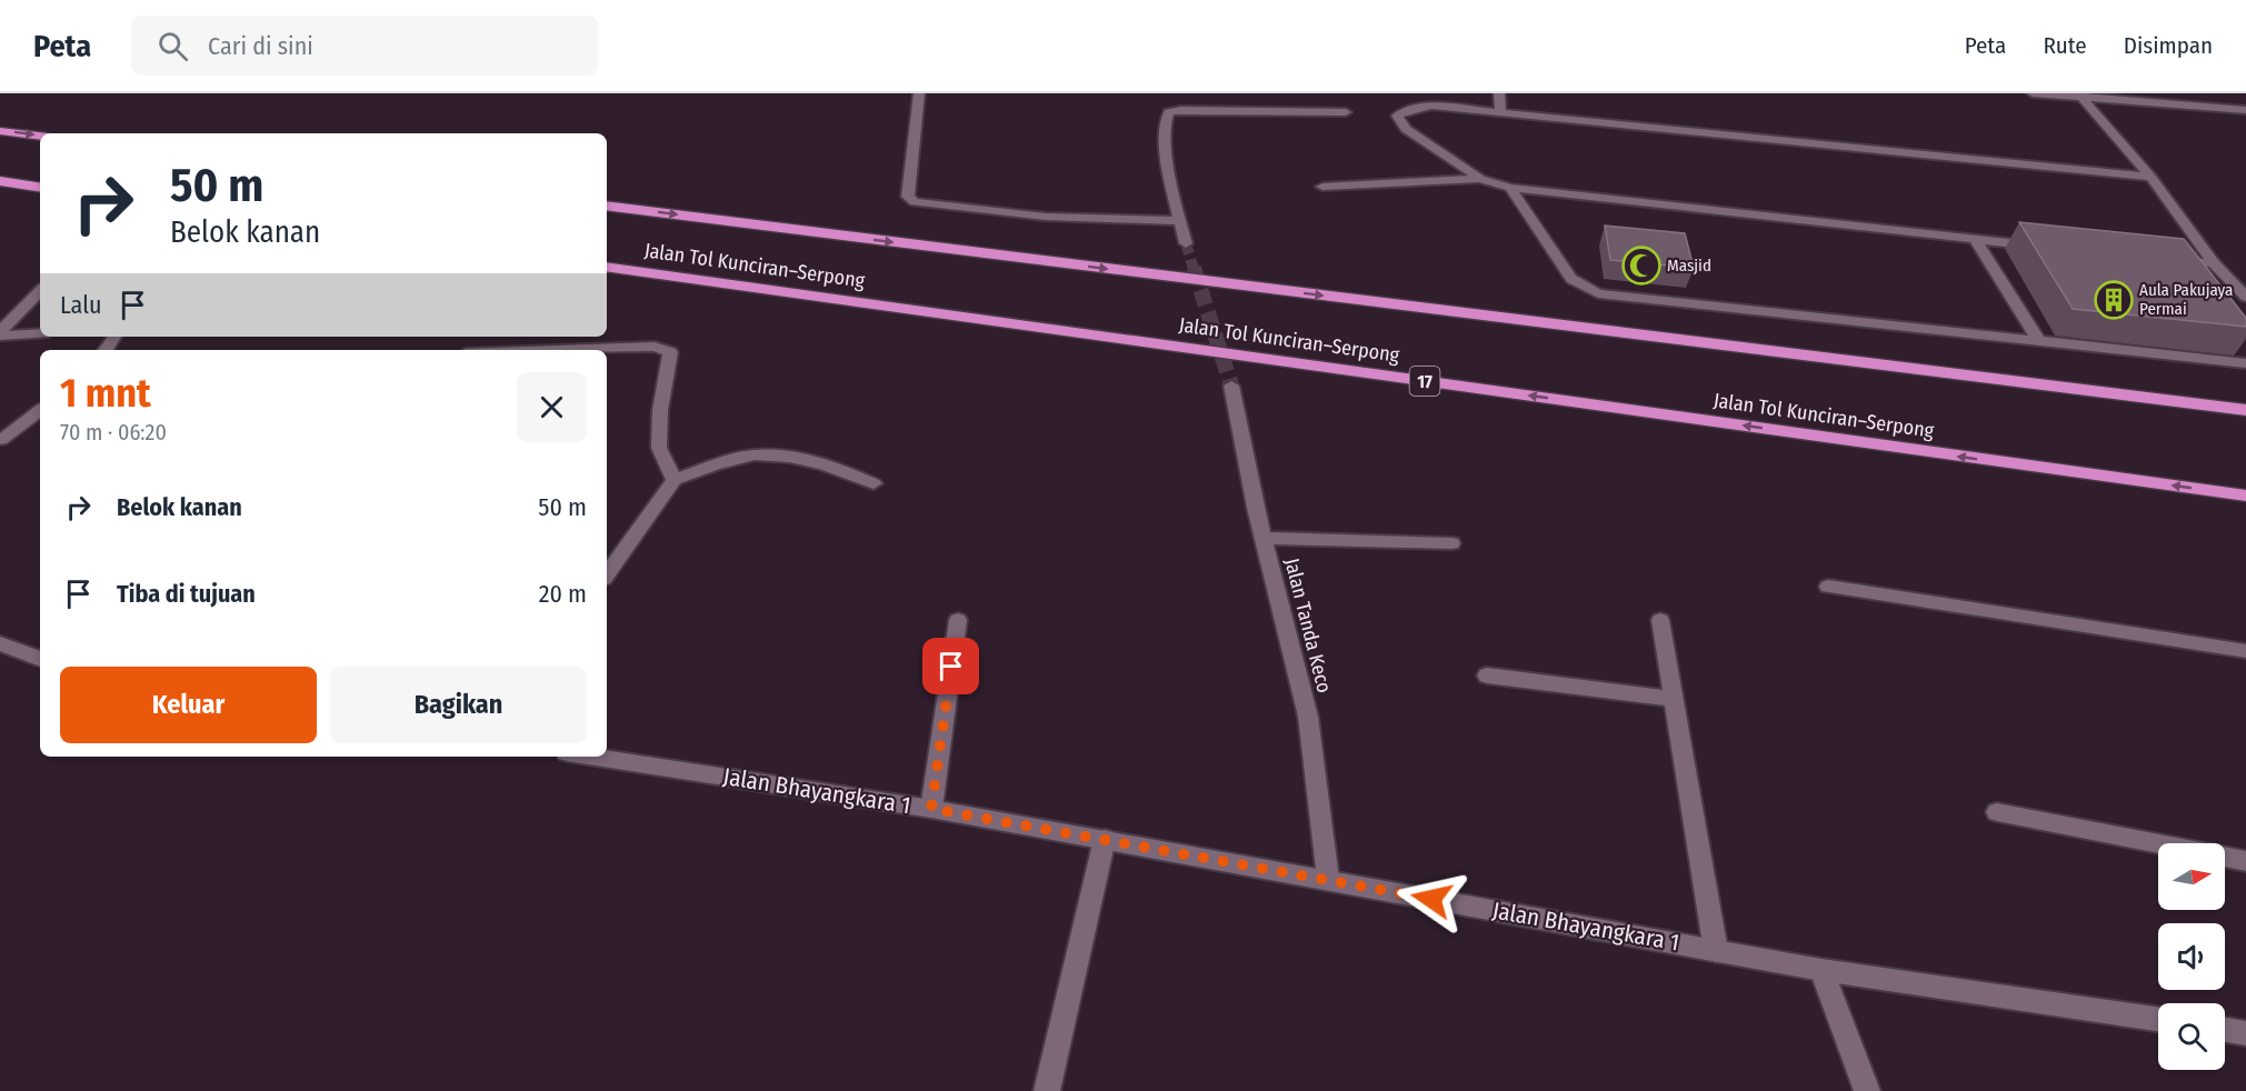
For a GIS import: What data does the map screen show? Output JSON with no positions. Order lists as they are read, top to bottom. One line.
{"streets":{"highway":["Jalan Tol Kunciran–Serpong","17"],"street":["Jalan Tanda Keco","Jalan Bhayangkara 1"]},"crossings":[["Jalan Tanda Keco","Jalan Bhayangkara 1"]],"places":{"mosque":["Masjid"],"building":["Aula Pakujaya Permai"]},"north":"right","page":{"header":"Peta","search":"Cari di sini","nav":["Peta","Rute","Disimpan"],"turn":["50 m","Belok kanan"],"then":"Lalu","heading":["1 mnt","70 m · 06:20"],"list":[{"name":"Belok kanan","value":"50 m"},{"name":"Tiba di tujuan","value":"20 m"}],"buttons":["Keluar","Bagikan"]}}
